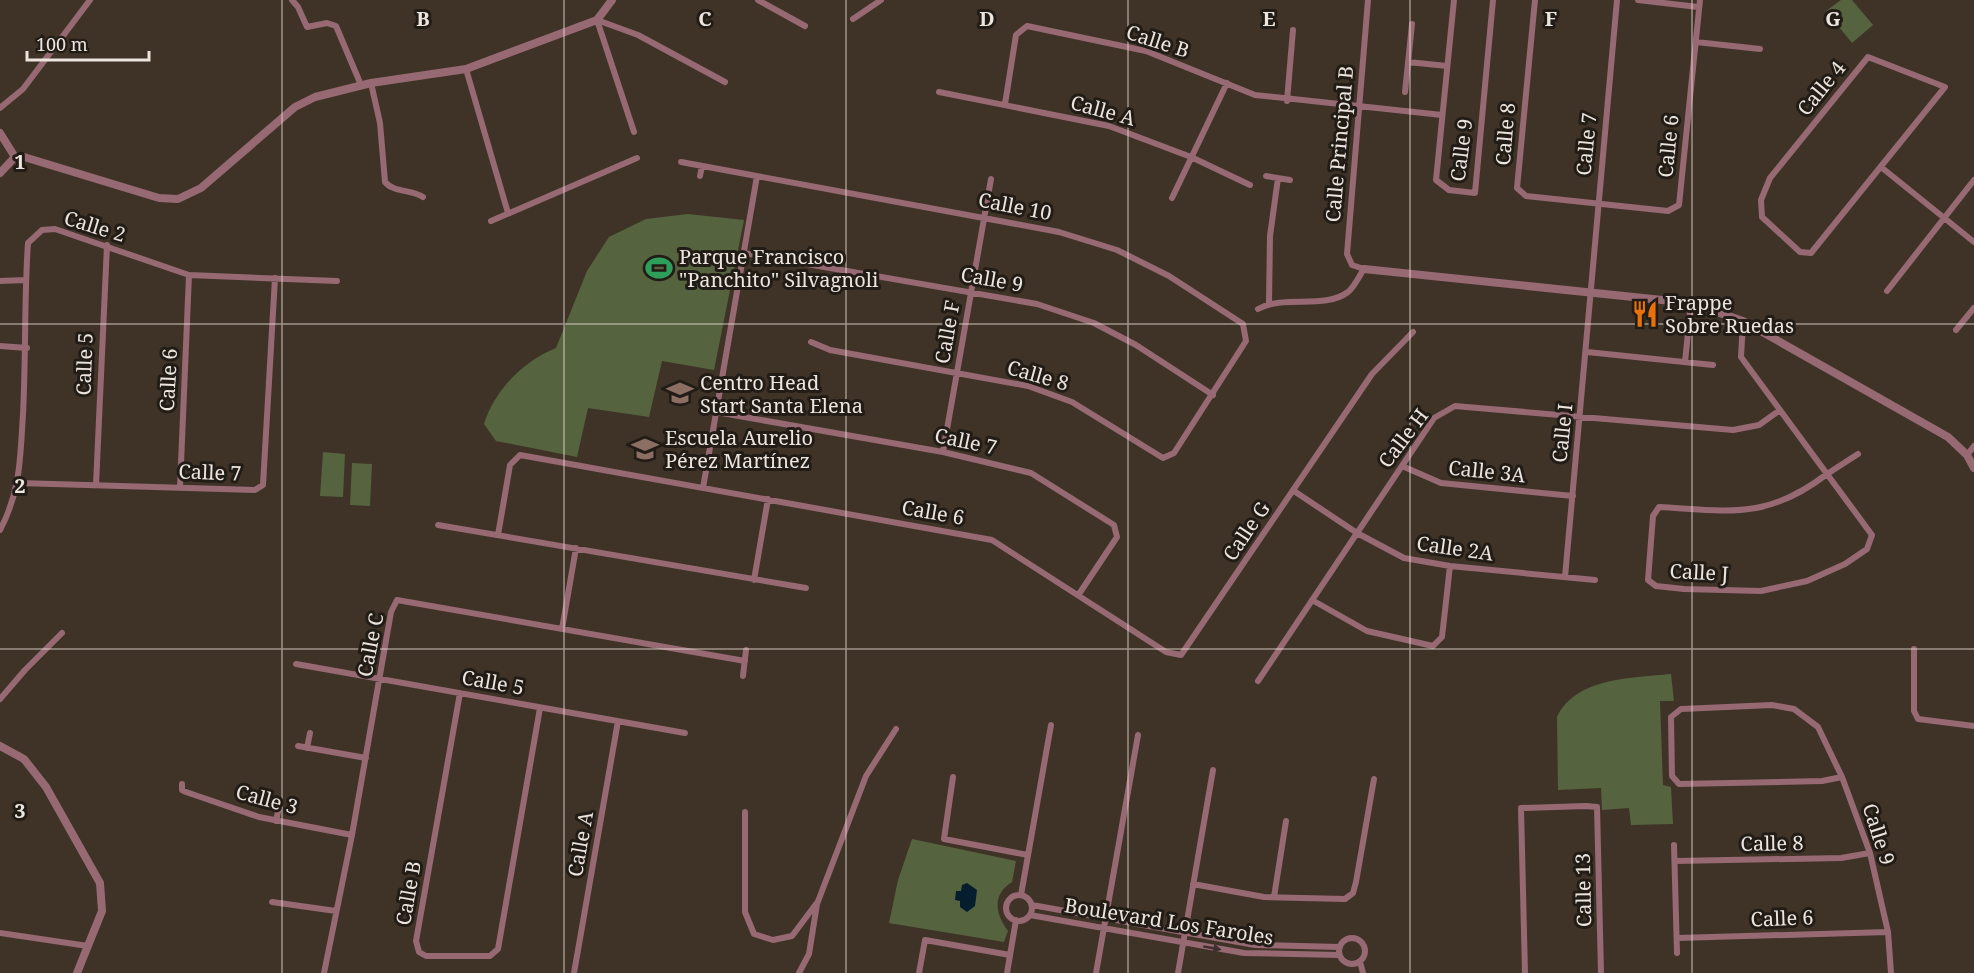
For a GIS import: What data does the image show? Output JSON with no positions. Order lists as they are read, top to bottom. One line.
{"streets":{"street":["Calle B","Calle 4","Calle A","Calle 8","Calle Principal B","Calle 7","Calle 6","Calle 9","Calle 10","Calle 2","Calle F","Calle 5","Calle I","Calle H","Calle 3A","Calle G","Calle 2A","Calle J","Calle C","Calle 3","Calle 13","Boulevard Los Faroles"]},"crossings":[["Calle B","Calle A"],["Calle B","Calle Principal B"],["Calle B","Calle 5"],["Calle A","Calle 5"],["Calle 8","Calle 7"],["Calle 8","Calle 6"],["Calle 8","Calle 9"],["Calle 8","Calle 10"],["Calle 8","Calle F"],["Calle 7","Calle 6"],["Calle 7","Calle 2"],["Calle 7","Calle F"],["Calle 7","Calle 5"],["Calle 7","Calle I"],["Calle 7","Calle G"],["Calle 6","Calle 9"],["Calle 6","Calle 2"],["Calle 6","Calle G"],["Calle 9","Calle 10"],["Calle 9","Calle F"],["Calle 10","Calle F"],["Calle 2","Calle 5"],["Calle 5","Calle C"],["Calle I","Calle H"],["Calle I","Calle 3A"],["Calle I","Calle 2A"],["Calle H","Calle 3A"],["Calle H","Calle 2A"],["Calle H","Calle J"],["Calle G","Calle 2A"],["Calle C","Calle 3"]],"places":{"sports":["Parque Francisco \"Panchito\" Silvagnoli"],"restaurant":["Frappe Sobre Ruedas"],"school or university":["Centro Head Start Santa Elena","Escuela Aurelio Pérez Martínez"]},"scale_bar":"100 m","grid":{"columns":["B","C","D","E","F","G"],"rows":["1","2","3"]}}
